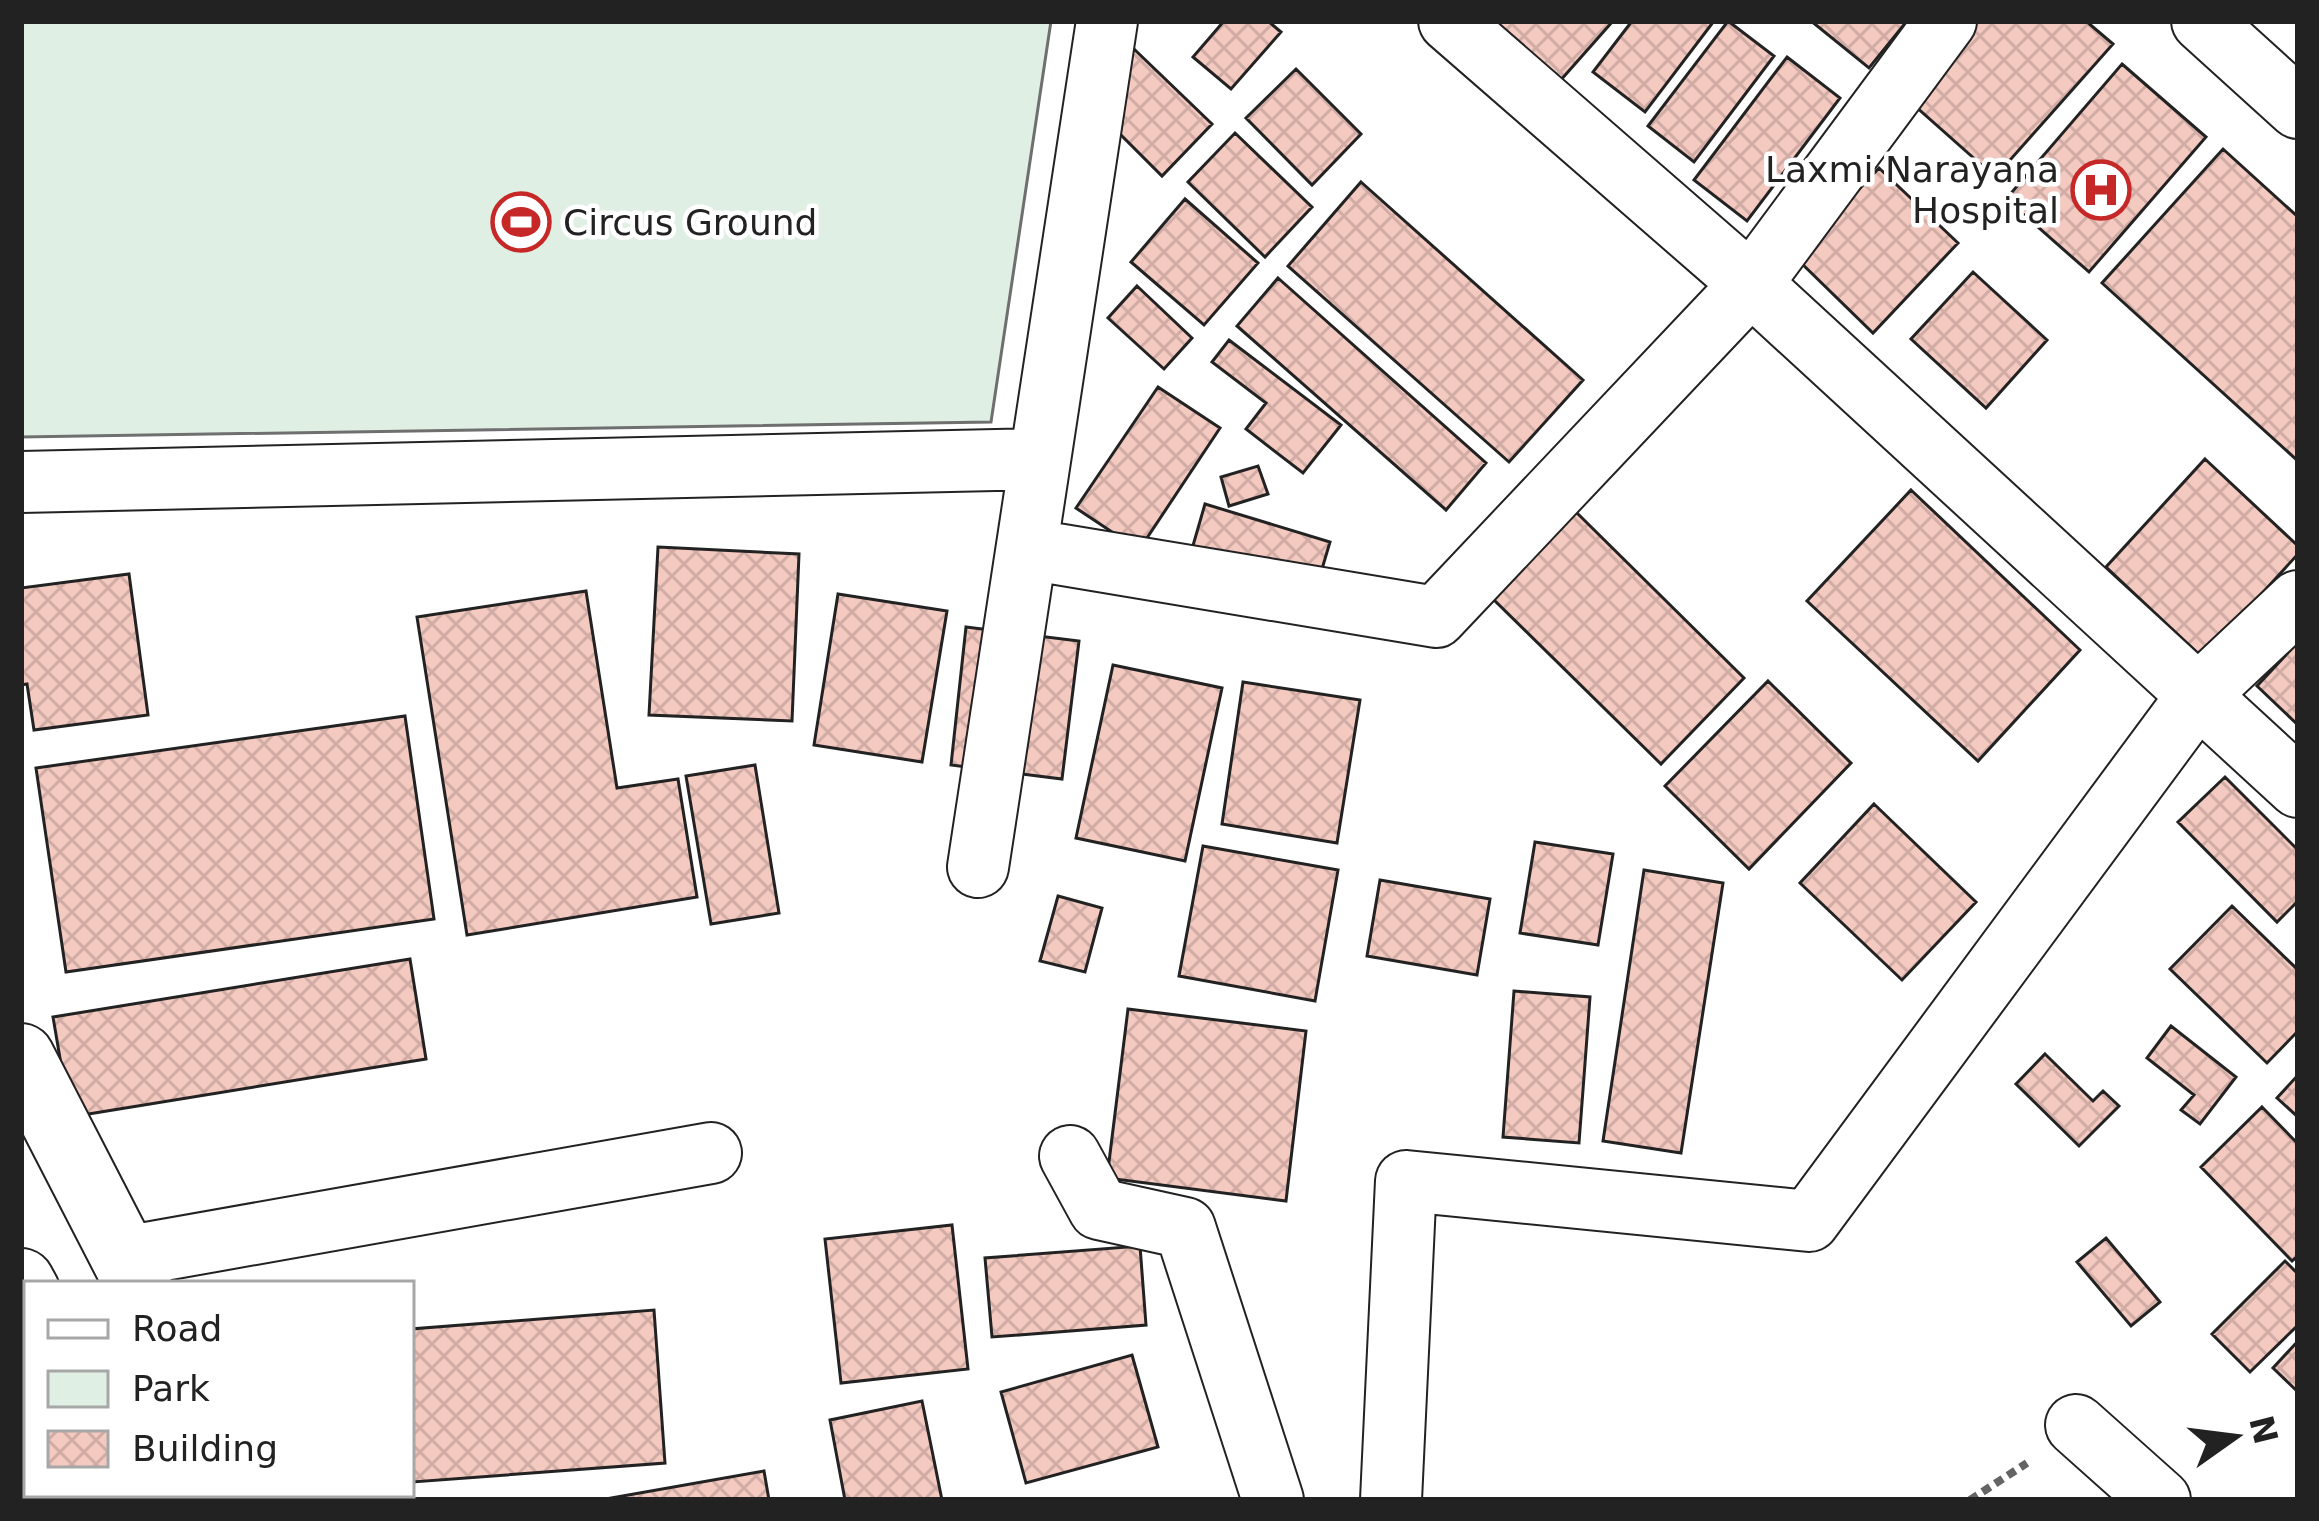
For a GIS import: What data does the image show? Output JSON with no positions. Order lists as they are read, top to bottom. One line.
{"places":{"hospital":["Laxmi Narayana Hospital"],"sports":["Circus Ground"]},"legend":["Road","Park","Building"],"north":"right"}
